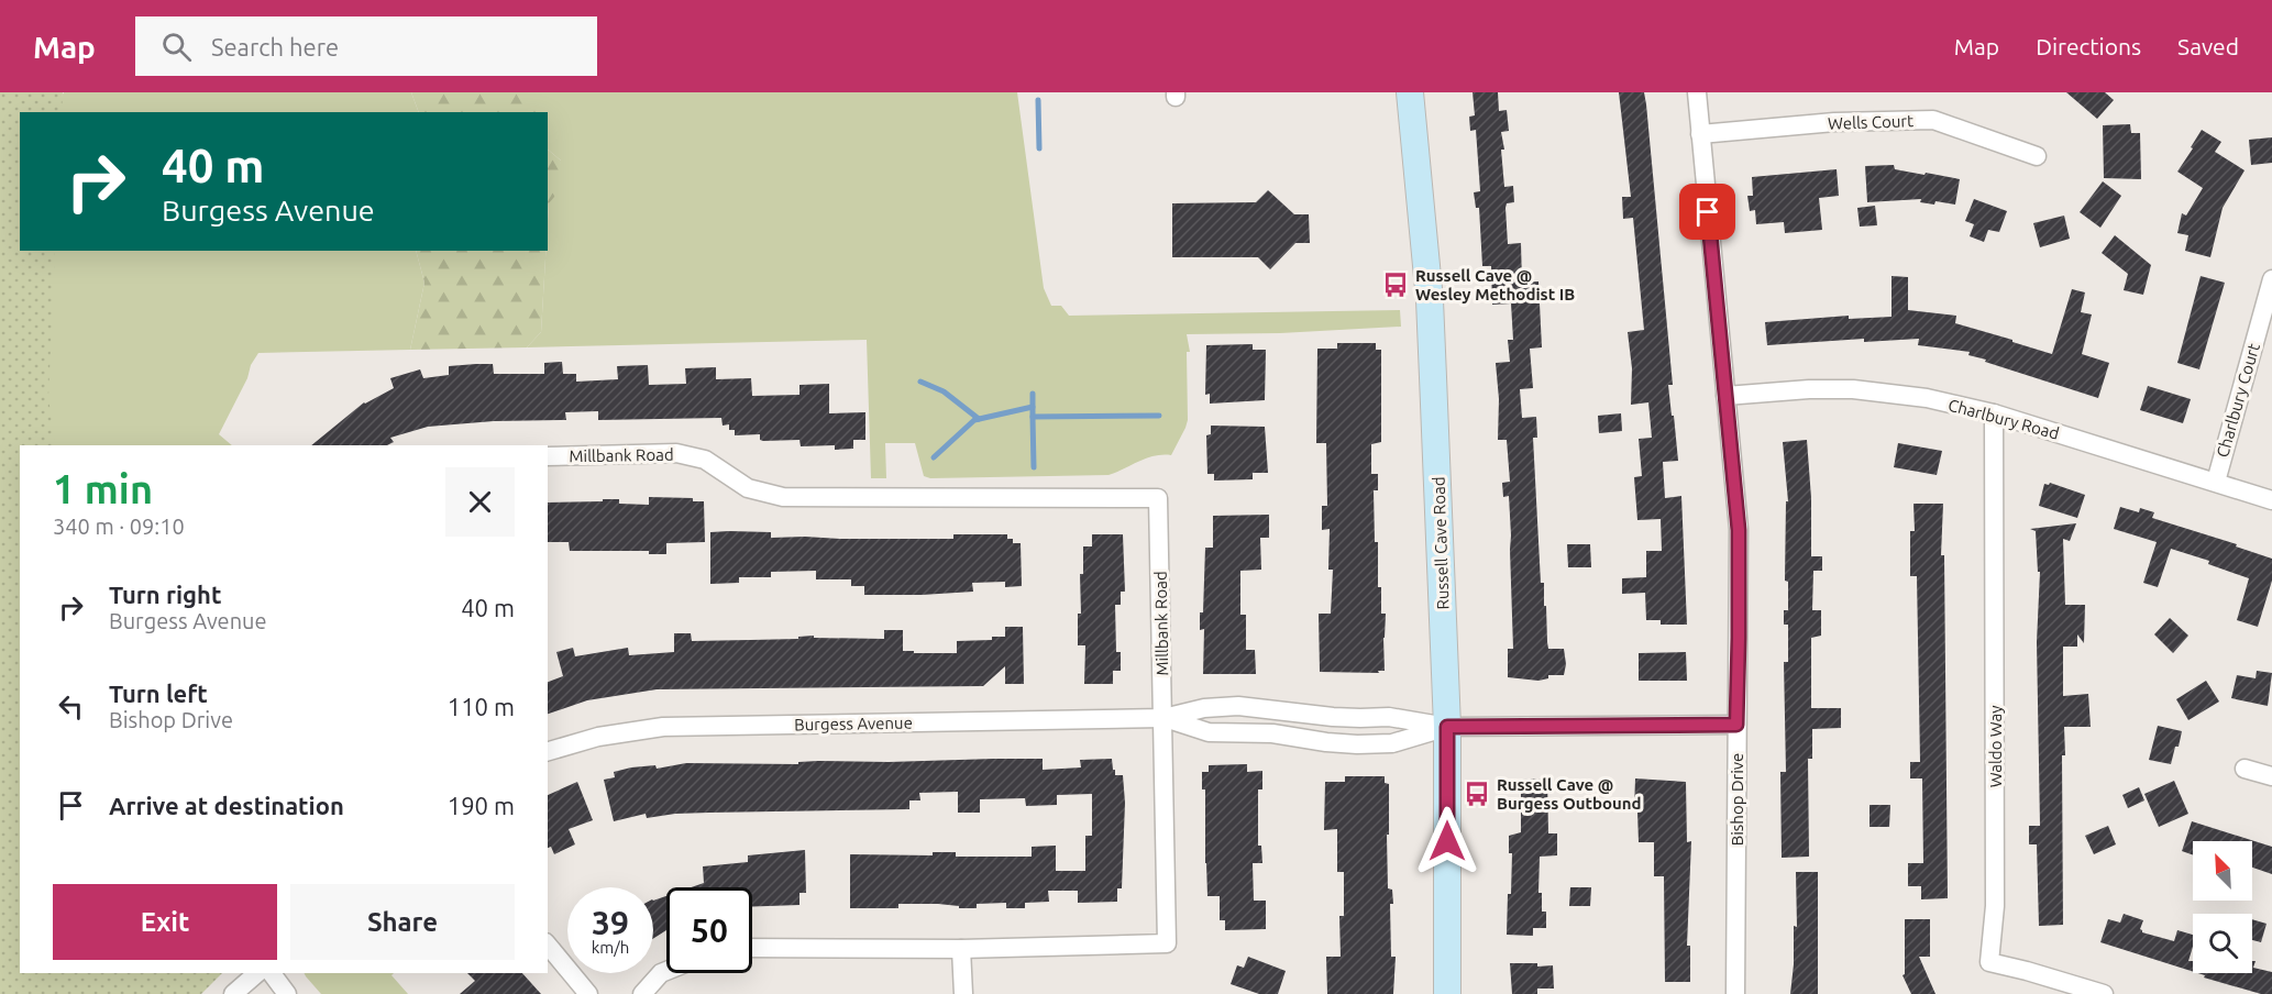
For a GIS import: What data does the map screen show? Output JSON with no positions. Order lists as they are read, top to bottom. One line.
{"streets":{"main road":["Russell Cave Road"],"street":["Wells Court","Charlbury Court","Charlbury Road","Millbank Road","Burgess Avenue","Waldo Way","Bishop Drive"]},"crossings":[["Wells Court","Bishop Drive"],["Charlbury Court","Charlbury Road"],["Charlbury Road","Waldo Way"],["Charlbury Road","Bishop Drive"],["Millbank Road","Burgess Avenue"],["Russell Cave Road","Burgess Avenue"],["Burgess Avenue","Bishop Drive"]],"places":{"bus stop":["Russell Cave @ Wesley Methodist IB","Russell Cave @ Burgess Outbound"]},"north":"top left","page":{"header":"Map","search":"Search here","nav":["Map","Directions","Saved"],"turn":["40 m","Burgess Avenue"],"heading":["1 min","340 m · 09:10"],"list":[{"name":"Turn right","note":"Burgess Avenue","value":"40 m"},{"name":"Turn left","note":"Bishop Drive","value":"110 m"},{"name":"Arrive at destination","value":"190 m"}],"buttons":["Exit","Share"],"speed":"39 km/h","limit":"50"}}
